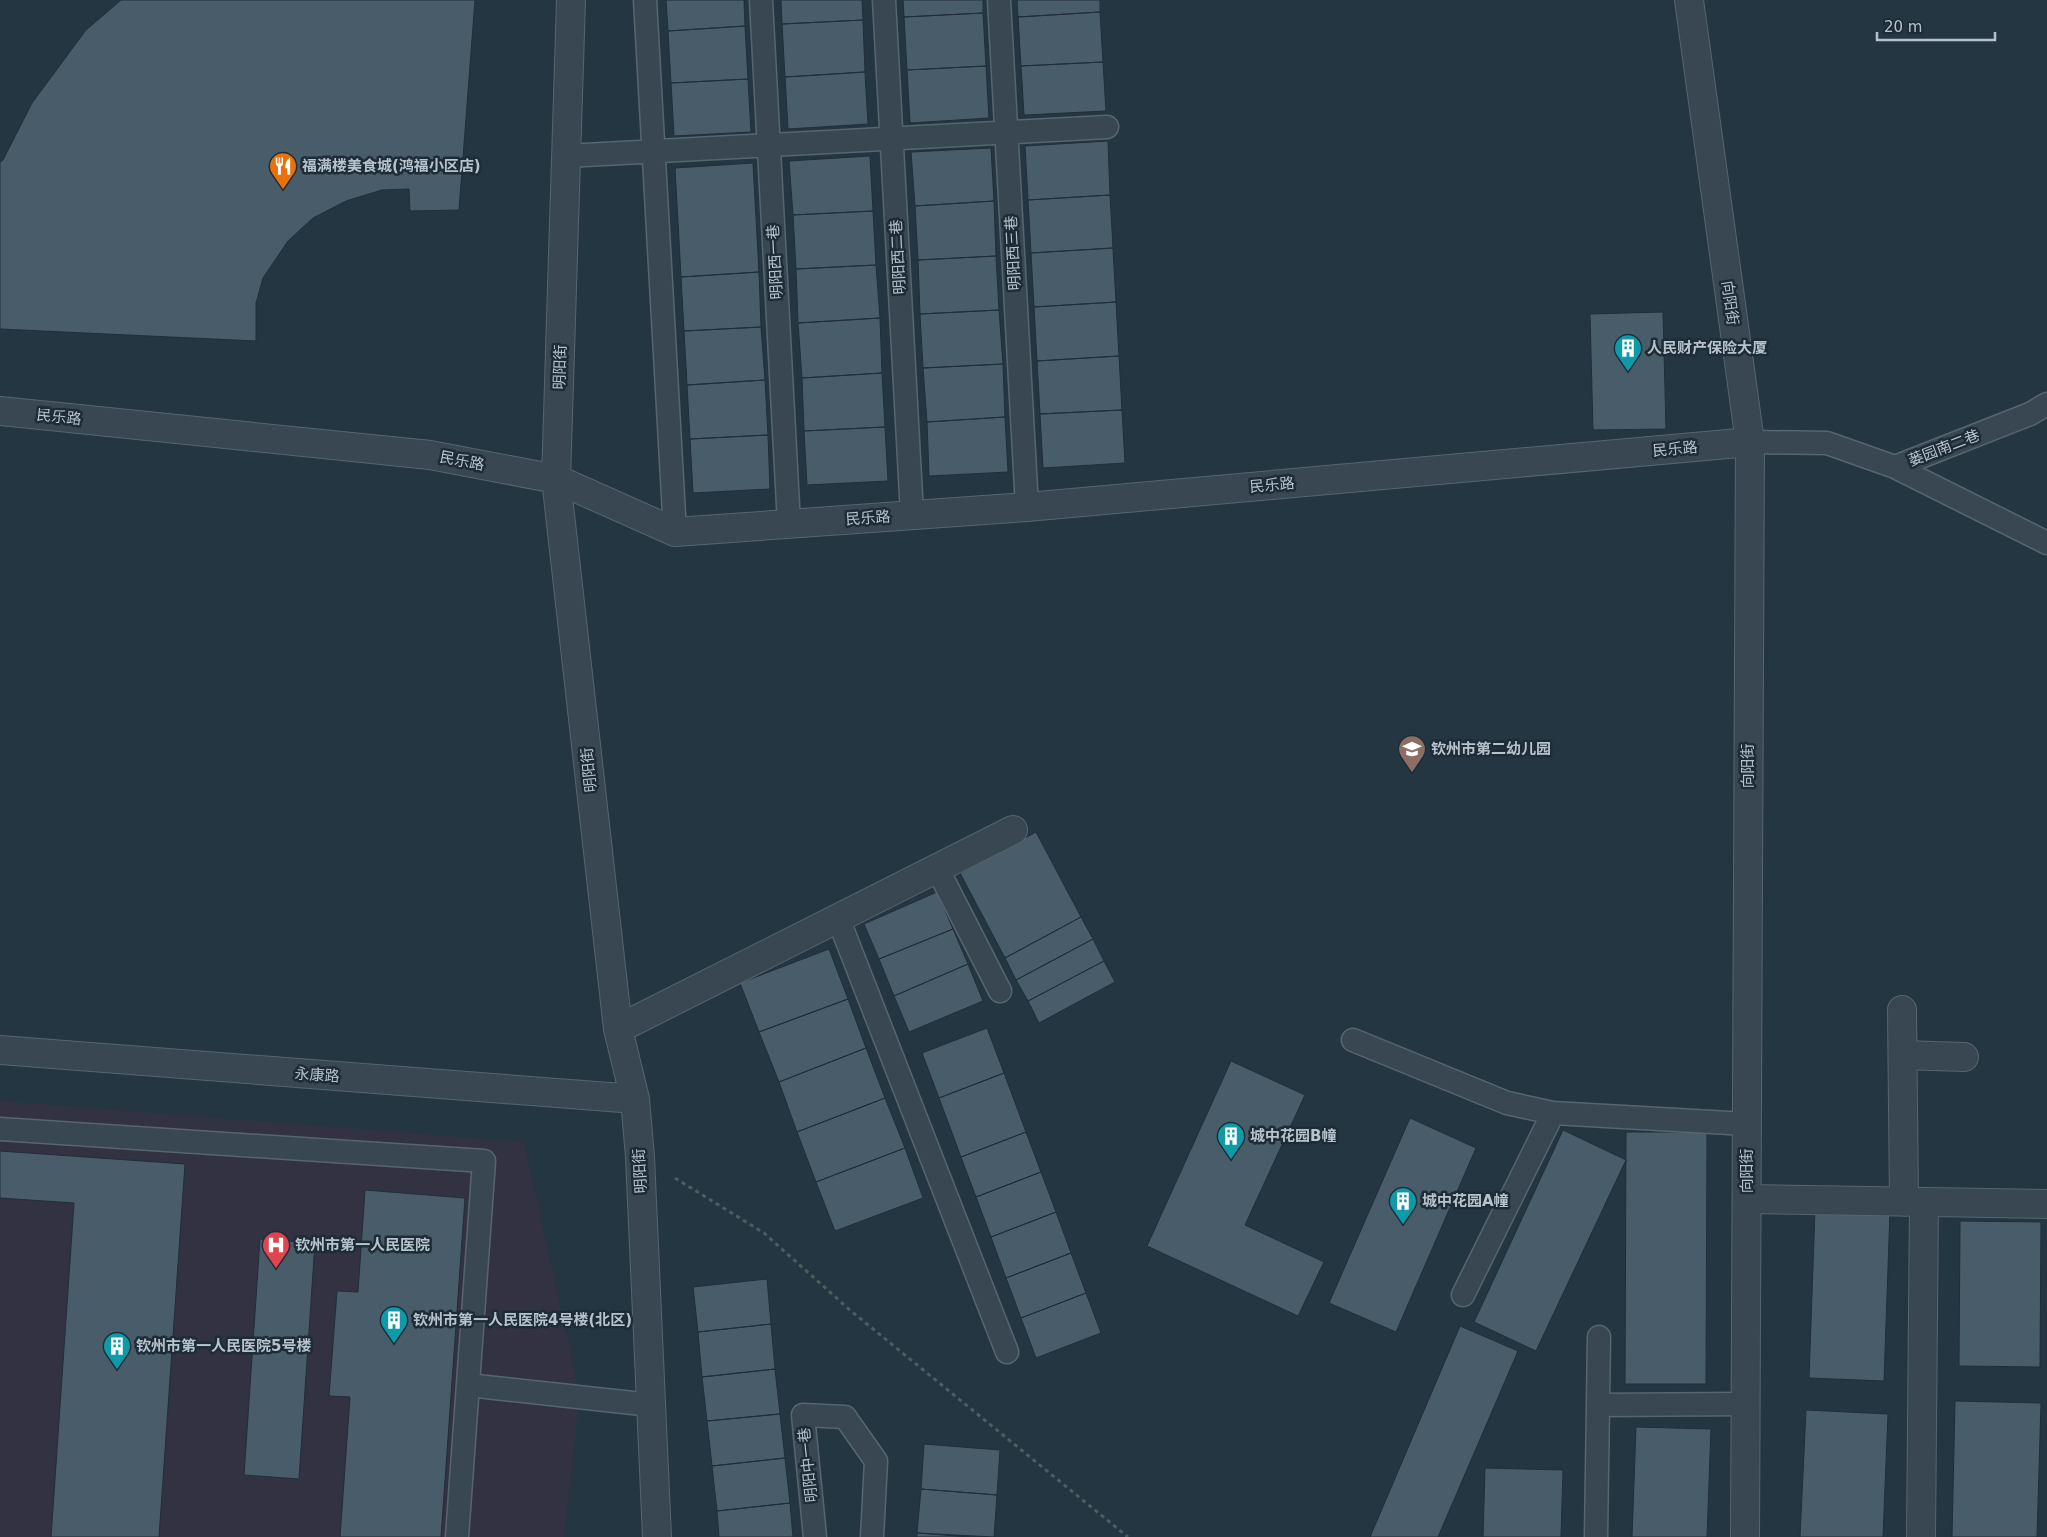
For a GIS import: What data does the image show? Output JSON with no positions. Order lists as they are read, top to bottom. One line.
{"streets":{"street":["向阳街","明阳街","民乐路","永康路"],"lane":["明阳西三巷","明阳西二巷","明阳西一巷","蒌园南二巷","明阳中一巷"]},"crossings":[["明阳西三巷","民乐路"],["明阳西二巷","民乐路"],["明阳西一巷","民乐路"],["向阳街","民乐路"],["向阳街","蒌园南二巷"],["明阳街","民乐路"],["明阳街","永康路"],["民乐路","蒌园南二巷"]],"places":{"restaurant":["福满楼美食城(鸿福小区店)"],"building":["人民财产保险大厦","城中花园B幢","城中花园A幢","钦州市第一人民医院4号楼(北区)","钦州市第一人民医院5号楼"],"school or university":["钦州市第二幼儿园"],"hospital":["钦州市第一人民医院"]},"scale_bar":"20 m"}
